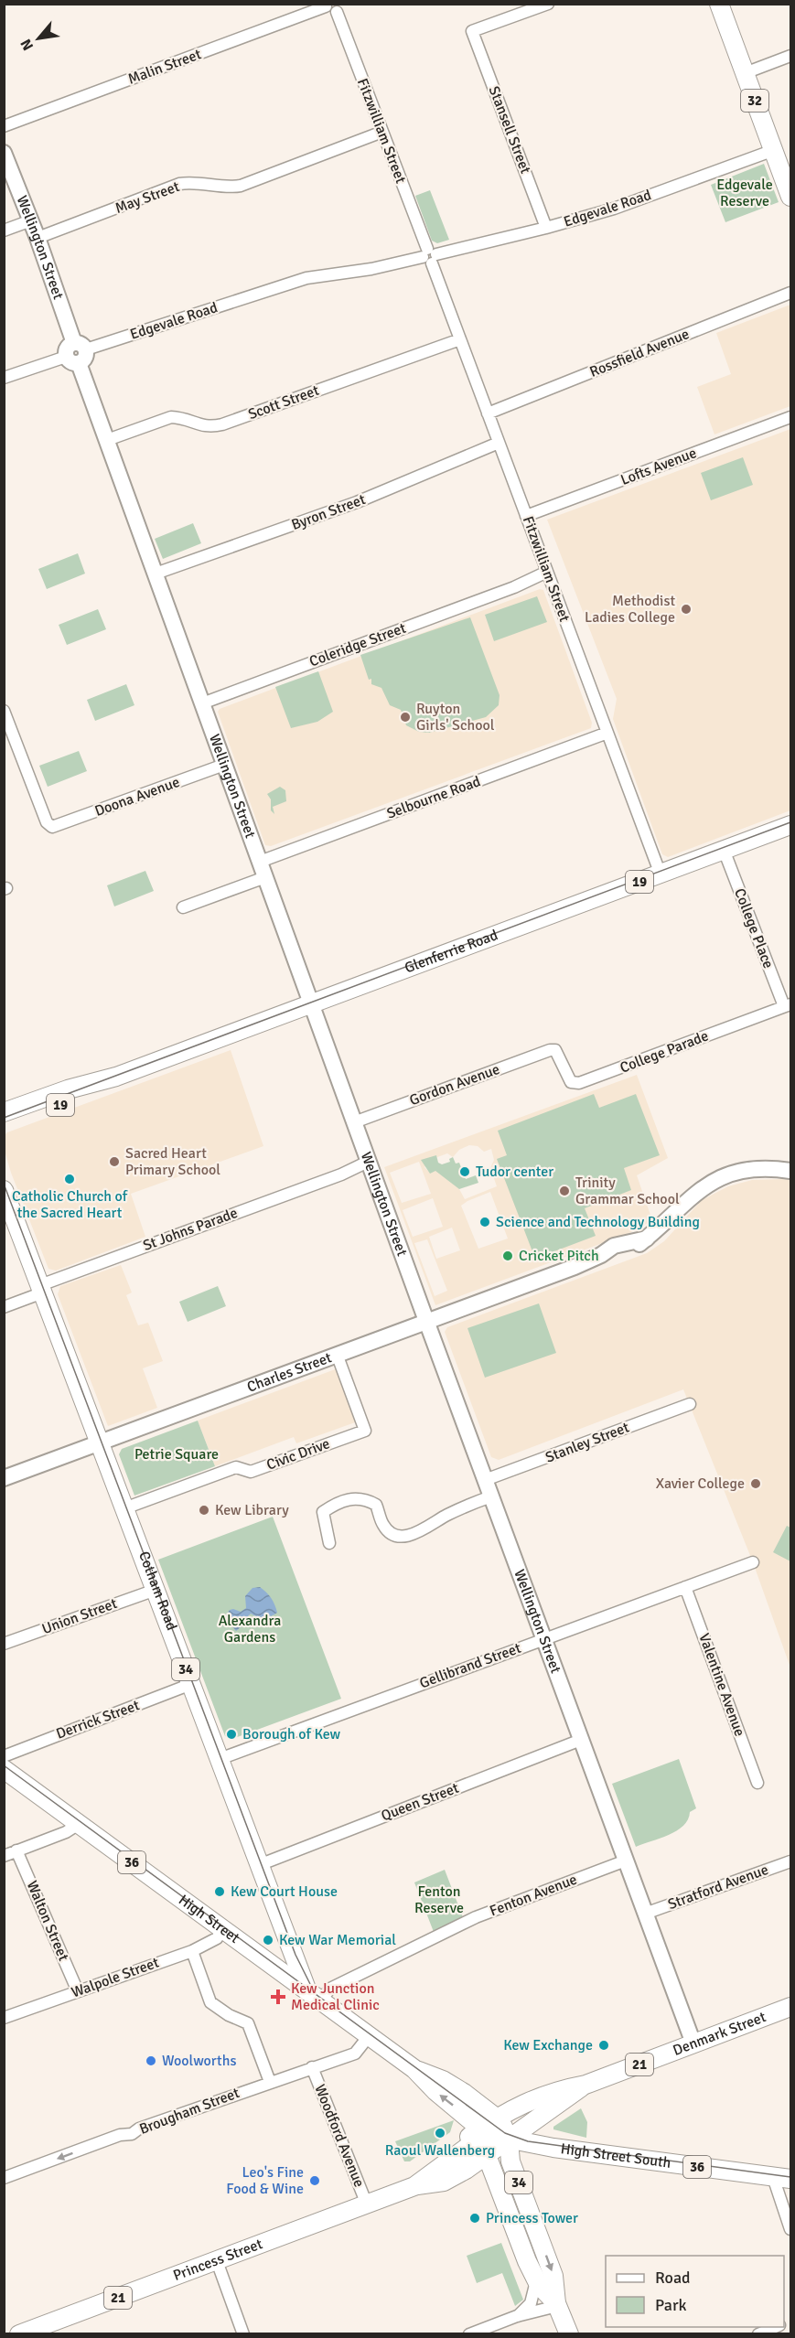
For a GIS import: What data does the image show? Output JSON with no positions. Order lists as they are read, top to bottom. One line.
{"streets":{"main road":["32","19","Glenferrie Road","Cotham Road","34","36","High Street","Denmark Street","21","High Street South","Princess Street"],"street":["Malin Street","Stansell Street","Fitzwilliam Street","May Street","Edgevale Road","Wellington Street","Rossfield Avenue","Scott Street","Lofts Avenue","Byron Street","Coleridge Street","Doona Avenue","Selbourne Road","College Place","College Parade","Gordon Avenue","St Johns Parade","Charles Street","Stanley Street","Civic Drive","Union Street","Gellibrand Street","Valentine Avenue","Derrick Street","Queen Street","Stratford Avenue","Fenton Avenue","Walton Street","Walpole Street","Brougham Street","Woodford Avenue"]},"crossings":[["32","Edgevale Road"],["Stansell Street","Edgevale Road"],["Fitzwilliam Street","May Street"],["Fitzwilliam Street","Edgevale Road"],["Fitzwilliam Street","Rossfield Avenue"],["Fitzwilliam Street","Scott Street"],["Fitzwilliam Street","Lofts Avenue"],["Fitzwilliam Street","Byron Street"],["Fitzwilliam Street","Coleridge Street"],["Fitzwilliam Street","Selbourne Road"],["Fitzwilliam Street","Glenferrie Road"],["May Street","Wellington Street"],["Edgevale Road","Wellington Street"],["Wellington Street","Scott Street"],["Wellington Street","Byron Street"],["Wellington Street","Coleridge Street"],["Wellington Street","Doona Avenue"],["Wellington Street","Selbourne Road"],["Wellington Street","Glenferrie Road"],["Wellington Street","Gordon Avenue"],["Wellington Street","St Johns Parade"],["Wellington Street","Charles Street"],["Wellington Street","Stanley Street"],["Wellington Street","Gellibrand Street"],["Wellington Street","Queen Street"],["Wellington Street","Stratford Avenue"],["Wellington Street","Fenton Avenue"],["Wellington Street","Denmark Street"],["College Place","Glenferrie Road"],["College Place","College Parade"],["College Parade","Gordon Avenue"],["St Johns Parade","Cotham Road"],["Charles Street","Civic Drive"],["Charles Street","Cotham Road"],["Civic Drive","Cotham Road"],["Cotham Road","Union Street"],["Cotham Road","Gellibrand Street"],["Cotham Road","Derrick Street"],["Cotham Road","Queen Street"],["Cotham Road","Fenton Avenue"],["Cotham Road","High Street"],["Gellibrand Street","Valentine Avenue"],["34","High Street"],["34","Denmark Street"],["34","High Street South"],["34","Princess Street"],["Fenton Avenue","High Street"],["High Street","Walpole Street"],["High Street","Denmark Street"],["High Street","Brougham Street"],["High Street","High Street South"],["High Street","Princess Street"],["Walton Street","Walpole Street"],["Denmark Street","High Street South"],["Denmark Street","Princess Street"],["Brougham Street","Woodford Avenue"],["Woodford Avenue","Princess Street"],["High Street South","Princess Street"]],"one_way":["Brougham Street"],"parks":["Edgevale Reserve","Petrie Square","Alexandra Gardens","Fenton Reserve"],"places":{"other":["Methodist Ladies College","Ruyton Girls' School","Sacred Heart Primary School","Tudor center","Catholic Church of the Sacred Heart","Trinity Grammar School","Science and Technology Building","Cricket Pitch","Xavier College","Kew Library","Borough of Kew","Kew Court House","Kew War Memorial","Kew Exchange","Woolworths","Raoul Wallenberg","Leo's Fine Food & Wine","Princess Tower"],"health":["Kew Junction Medical Clinic"]},"legend":["Road","Park"],"north":"bottom left"}
